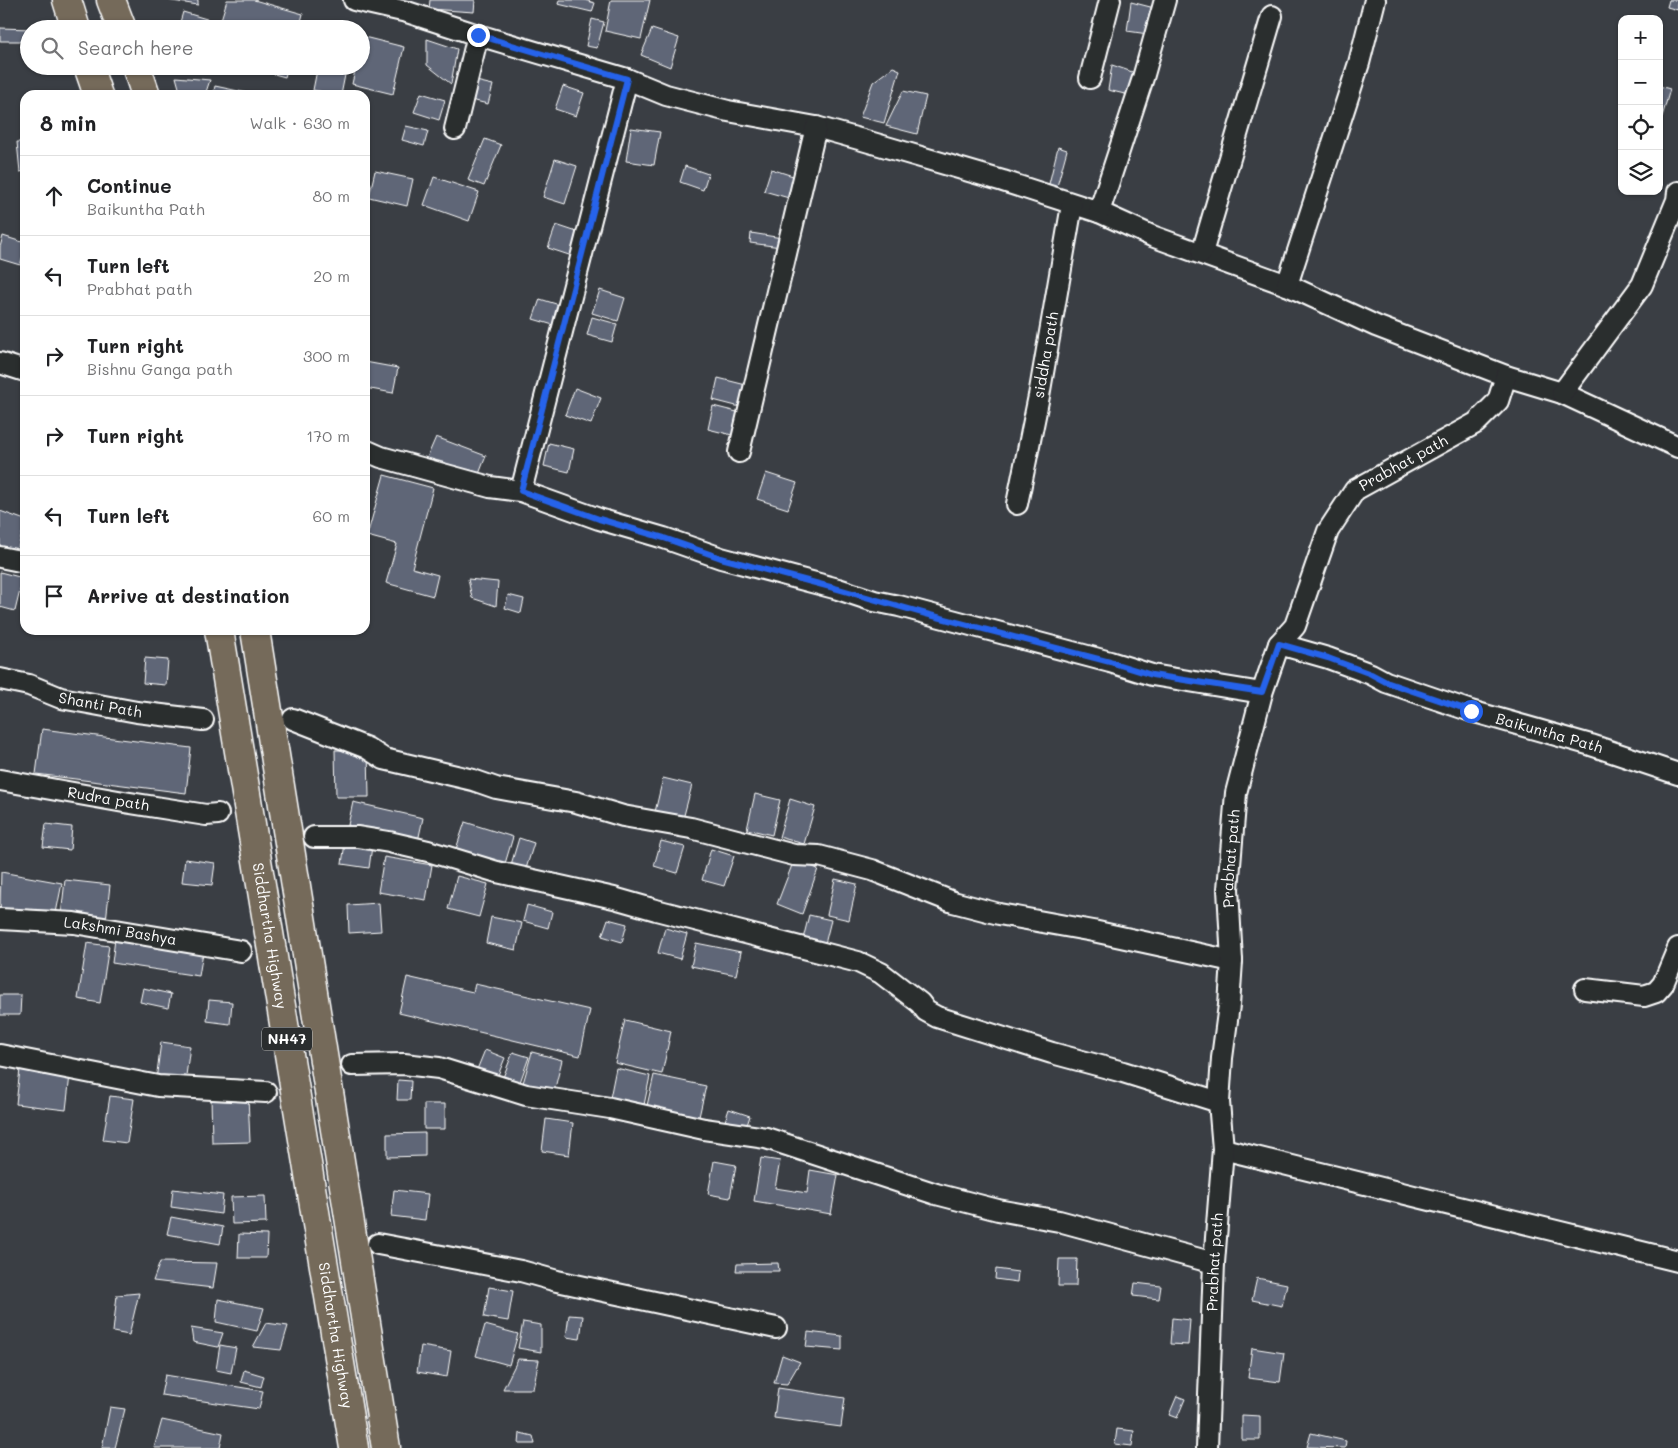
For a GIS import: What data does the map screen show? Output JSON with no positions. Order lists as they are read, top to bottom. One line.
{"streets":{"highway":["Siddhartha Highway","NH47"],"street":["siddha path","Prabhat path","Shanti Path","Baikuntha Path","Rudra path","Lakshmi Bashya"]},"crossings":[["Prabhat path","Baikuntha Path"]],"page":{"map_buttons":["+","−"],"search":"Search here","heading":["8 min","Walk · 630 m"],"list":[["Continue","Baikuntha Path","80 m"],["Turn left","Prabhat path","20 m"],["Turn right","Bishnu Ganga path","300 m"],["Turn right","170 m"],["Turn left","60 m"],"Arrive at destination"]}}
